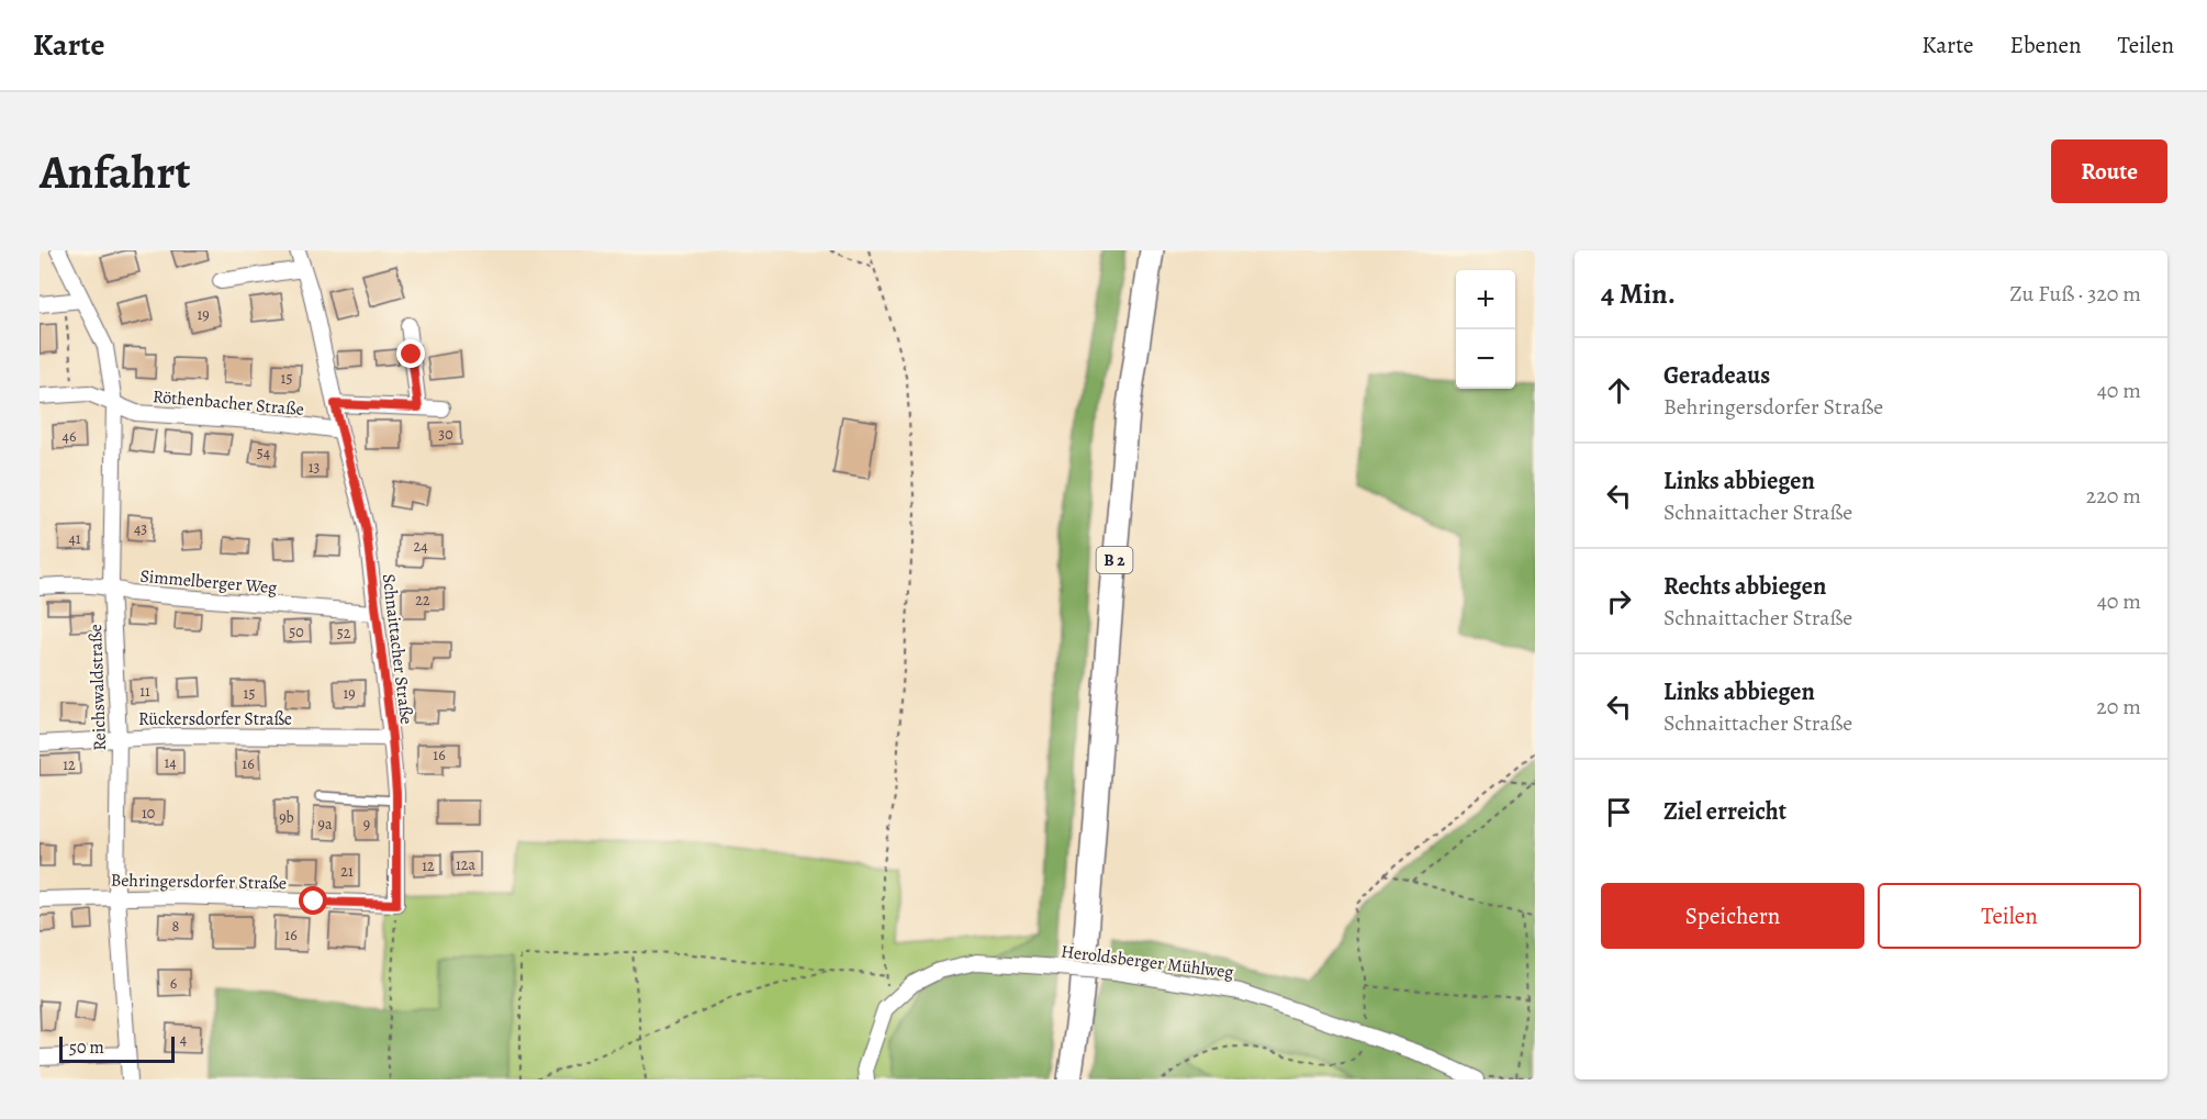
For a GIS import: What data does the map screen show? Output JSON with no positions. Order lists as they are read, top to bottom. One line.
{"streets":{"main road":["B 2"],"street":["Röthenbacher Straße","Simmelberger Weg","Schnaittacher Straße","Reichswaldstraße","Rückersdorfer Straße","Behringersdorfer Straße","Heroldsberger Mühlweg"]},"crossings":[["Röthenbacher Straße","Schnaittacher Straße"],["Röthenbacher Straße","Reichswaldstraße"],["Simmelberger Weg","Schnaittacher Straße"],["Simmelberger Weg","Reichswaldstraße"],["Schnaittacher Straße","Rückersdorfer Straße"],["Schnaittacher Straße","Behringersdorfer Straße"],["Reichswaldstraße","Rückersdorfer Straße"],["Reichswaldstraße","Behringersdorfer Straße"]],"house_numbers":["19","15","30","46","54","13","43","41","24","22","50","52","11","15","19","16","14","16","12","10","9b","9a","9","12a","12","21","8","16","6","4"],"scale_bar":"50 m","page":{"header":"Karte","nav":["Karte","Ebenen","Teilen"],"buttons":["Route",["Speichern","Teilen"]],"title":"Anfahrt","heading":["4 Min.","Zu Fuß · 320 m"],"map_buttons":["+","−"],"list":[["Geradeaus","Behringersdorfer Straße","40 m"],["Links abbiegen","Schnaittacher Straße","220 m"],["Rechts abbiegen","Schnaittacher Straße","40 m"],["Links abbiegen","Schnaittacher Straße","20 m"],"Ziel erreicht"],"scale":"50 m"}}
